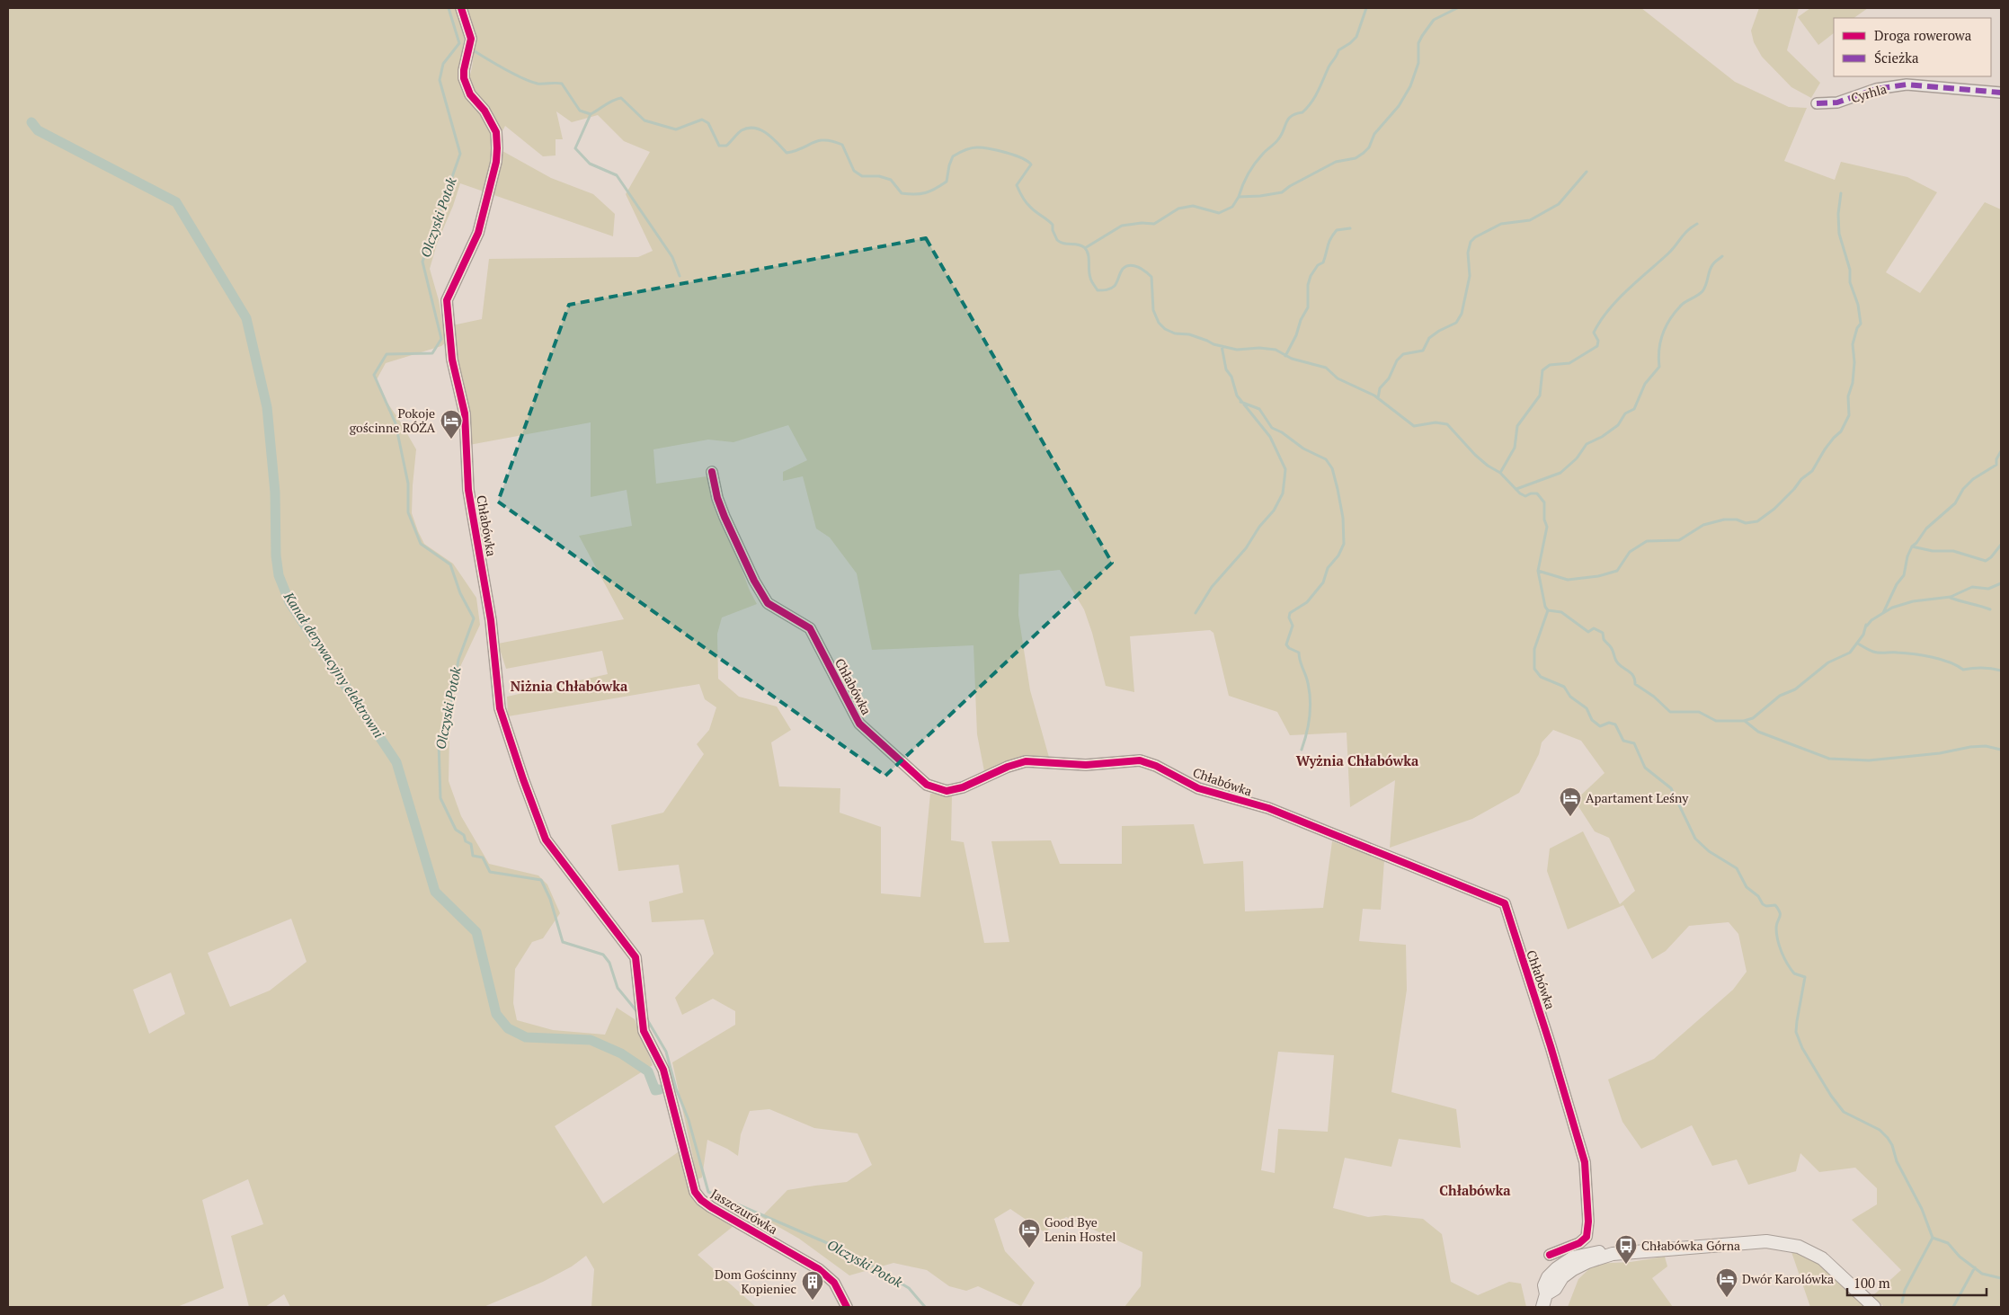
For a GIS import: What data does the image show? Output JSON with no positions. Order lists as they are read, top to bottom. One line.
{"streets":{"street":["Cyrhla","Chłabówka","Jaszczurówka"]},"crossings":[["Chłabówka","Jaszczurówka"]],"districts":["Niżnia Chłabówka","Wyżnia Chłabówka","Chłabówka"],"water":["Olczyski Potok","Kanał derywacyjny elektrowni"],"places":{"hotel":["Pokoje gościnne RÓŻA","Apartament Leśny","Good Bye Lenin Hostel","Dwór Karolówka"],"bus stop":["Chłabówka Górna"],"building":["Dom Gościnny Kopieniec"]},"legend":["Droga rowerowa","Ścieżka"],"scale_bar":"100 m"}
